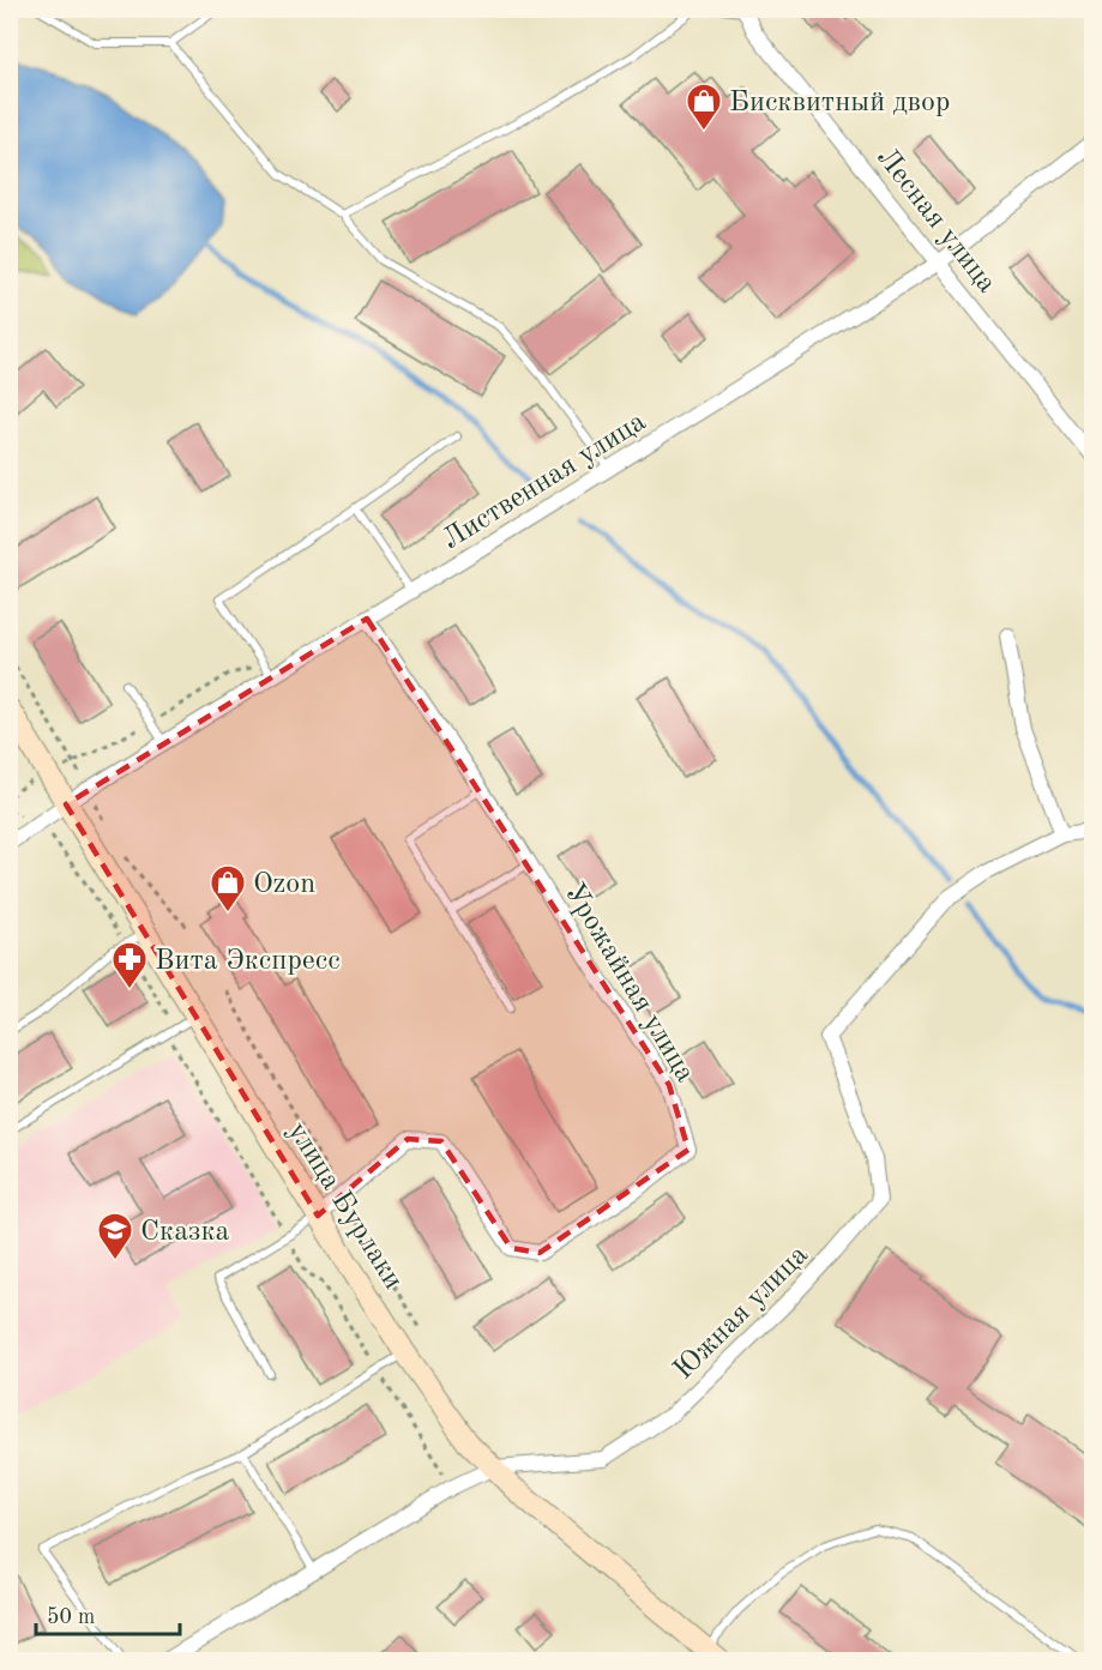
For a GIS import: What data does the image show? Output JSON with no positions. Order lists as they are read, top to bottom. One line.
{"streets":{"street":["Лесная улица","Лиственная улица","Урожайная улица","улица Бурлаки","Южная улица"]},"crossings":[["Лесная улица","Лиственная улица"],["Лиственная улица","Урожайная улица"],["Лиственная улица","улица Бурлаки"],["Урожайная улица","улица Бурлаки"],["улица Бурлаки","Южная улица"]],"places":{"shop":["Бисквитный двор","Ozon"],"pharmacy":["Вита Экспресс"],"school or university":["Сказка"]},"scale_bar":"50 m"}
